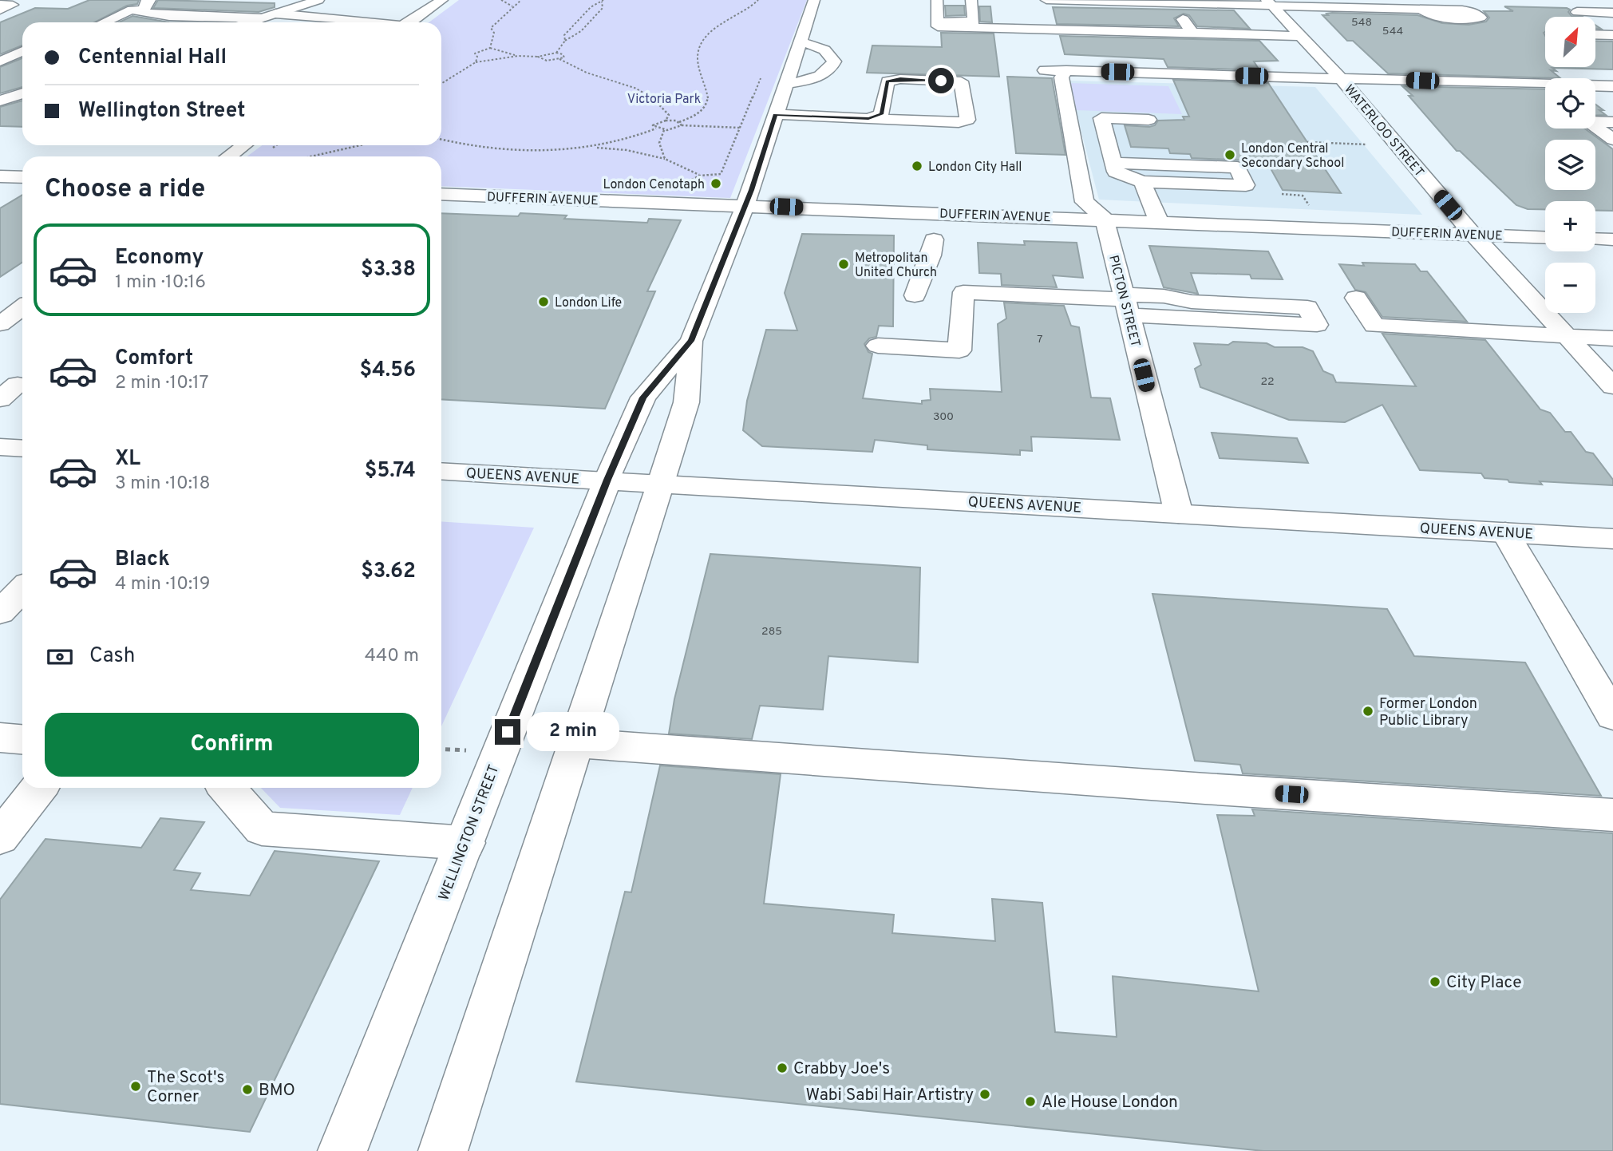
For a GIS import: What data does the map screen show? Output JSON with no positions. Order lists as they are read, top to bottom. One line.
{"streets":{"street":["WATERLOO STREET","DUFFERIN AVENUE","PICTON STREET","QUEENS AVENUE","WELLINGTON STREET"]},"crossings":[["WATERLOO STREET","DUFFERIN AVENUE"],["DUFFERIN AVENUE","PICTON STREET"],["DUFFERIN AVENUE","WELLINGTON STREET"],["PICTON STREET","QUEENS AVENUE"],["QUEENS AVENUE","WELLINGTON STREET"]],"parks":["Victoria Park"],"places":["London Central Secondary School","London City Hall","London Cenotaph","Metropolitan United Church","London Life","Former London Public Library","City Place","Crabby Joe's","The Scot's Corner","BMO","Wabi Sabi Hair Artistry","Ale House London"],"house_numbers":["548","544","7","22","300","285"],"north":"top right","page":{"map_buttons":["+","−"],"banner":["Centennial Hall","Wellington Street"],"heading":"Choose a ride","list":[{"name":"Economy","note":"1 min · 10:16","value":"$3.38"},{"name":"Comfort","note":"2 min · 10:17","value":"$4.56"},{"name":"XL","note":"3 min · 10:18","value":"$5.74"},{"name":"Black","note":"4 min · 10:19","value":"$3.62"}],"pay":["Cash","440 m"],"buttons":"Confirm","bubble":"2 min"}}
